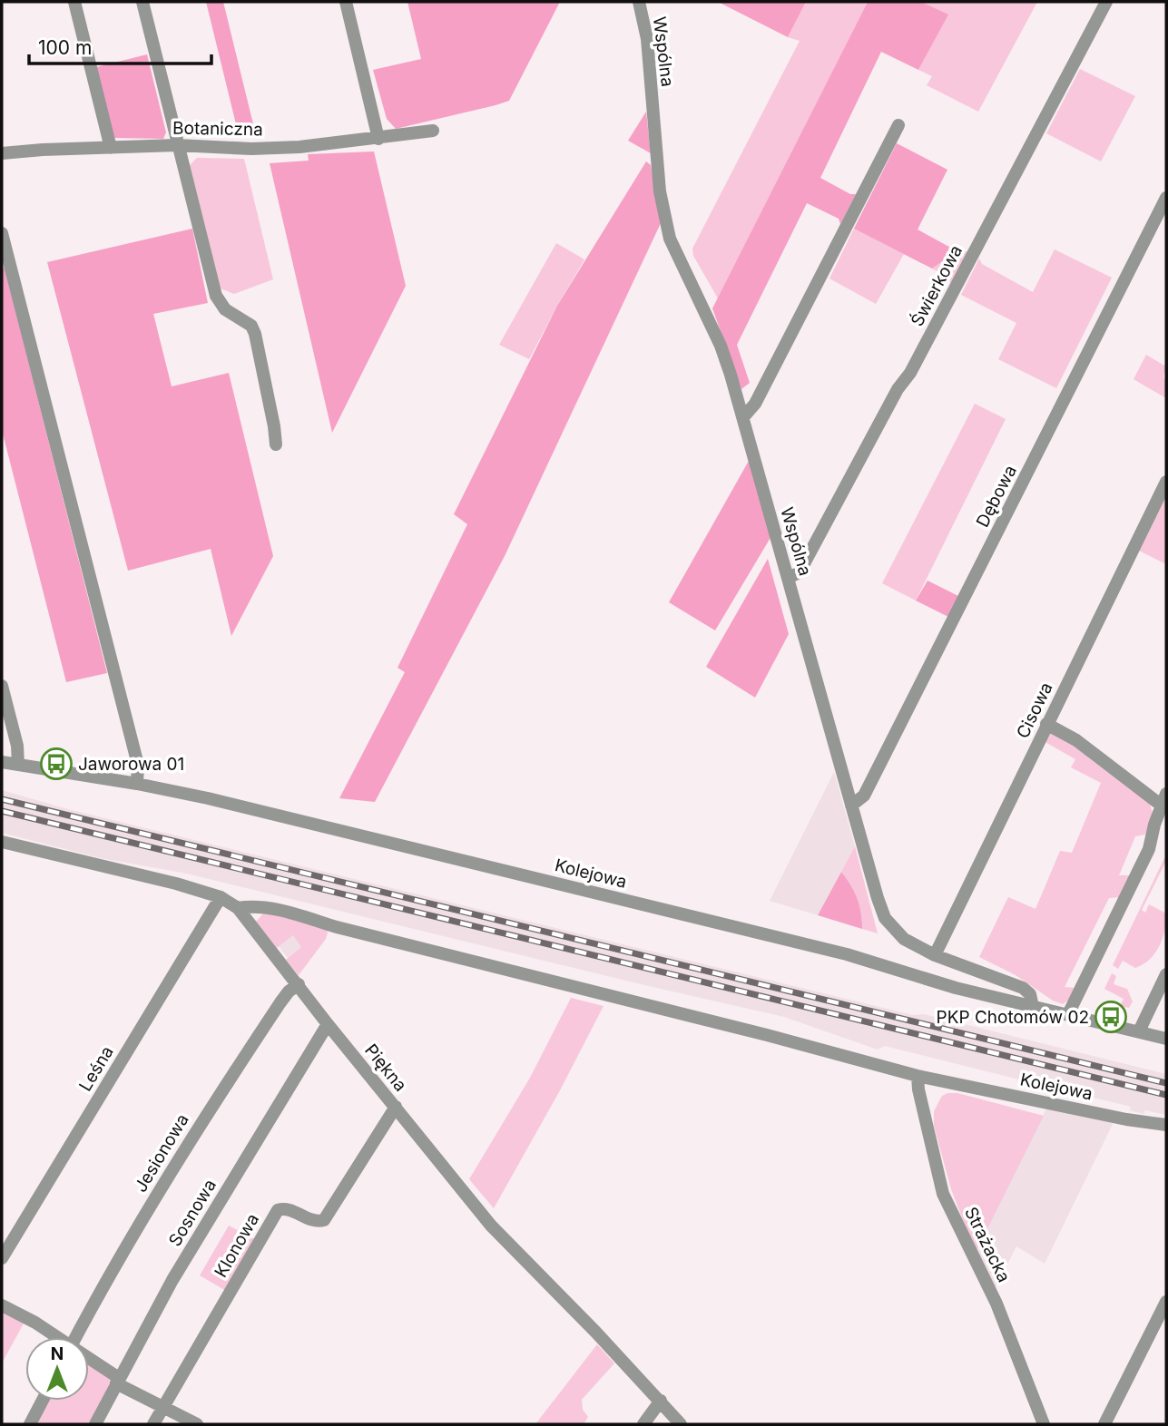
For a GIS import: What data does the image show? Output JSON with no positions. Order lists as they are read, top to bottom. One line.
{"streets":{"street":["Wspólna","Botaniczna","Świerkowa","Dębowa","Cisowa","Kolejowa","Piękna","Leśna","Jesionowa","Sosnowa","Strażacka","Klonowa"]},"crossings":[["Wspólna","Świerkowa"],["Wspólna","Dębowa"],["Wspólna","Cisowa"],["Wspólna","Kolejowa"],["Kolejowa","Piękna"],["Kolejowa","Strażacka"],["Piękna","Leśna"],["Piękna","Jesionowa"],["Piękna","Sosnowa"],["Piękna","Klonowa"]],"places":{"bus stop":["Jaworowa 01","PKP Chotomów 02"]},"scale_bar":"100 m","north":"top"}
